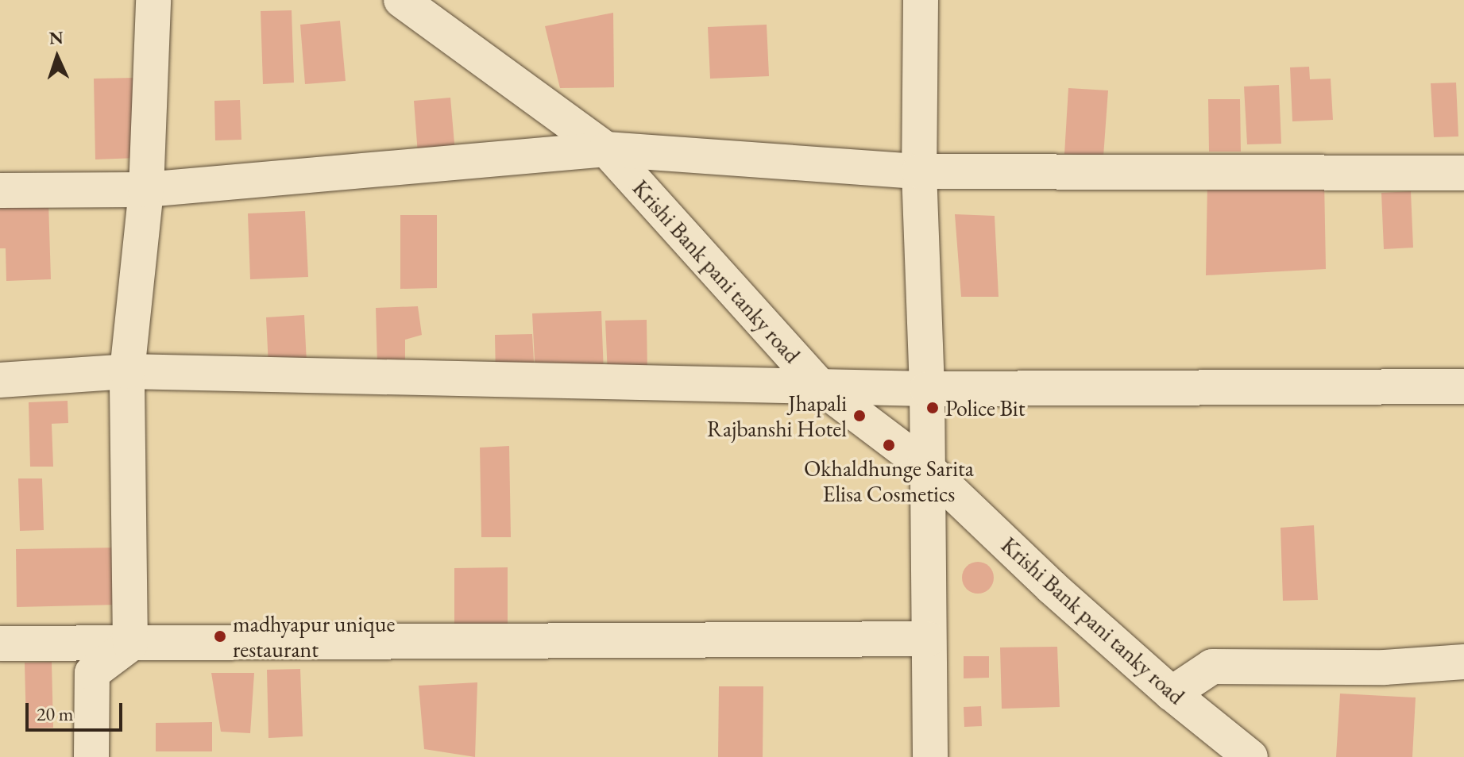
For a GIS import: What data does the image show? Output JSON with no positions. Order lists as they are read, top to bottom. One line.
{"streets":{"street":["Krishi Bank pani tanky road"]},"places":["Police Bit","Jhapali Rajbanshi Hotel","Okhaldhunge Sarita Elisa Cosmetics","madhyapur unique restaurant"],"scale_bar":"20 m","north":"top"}
